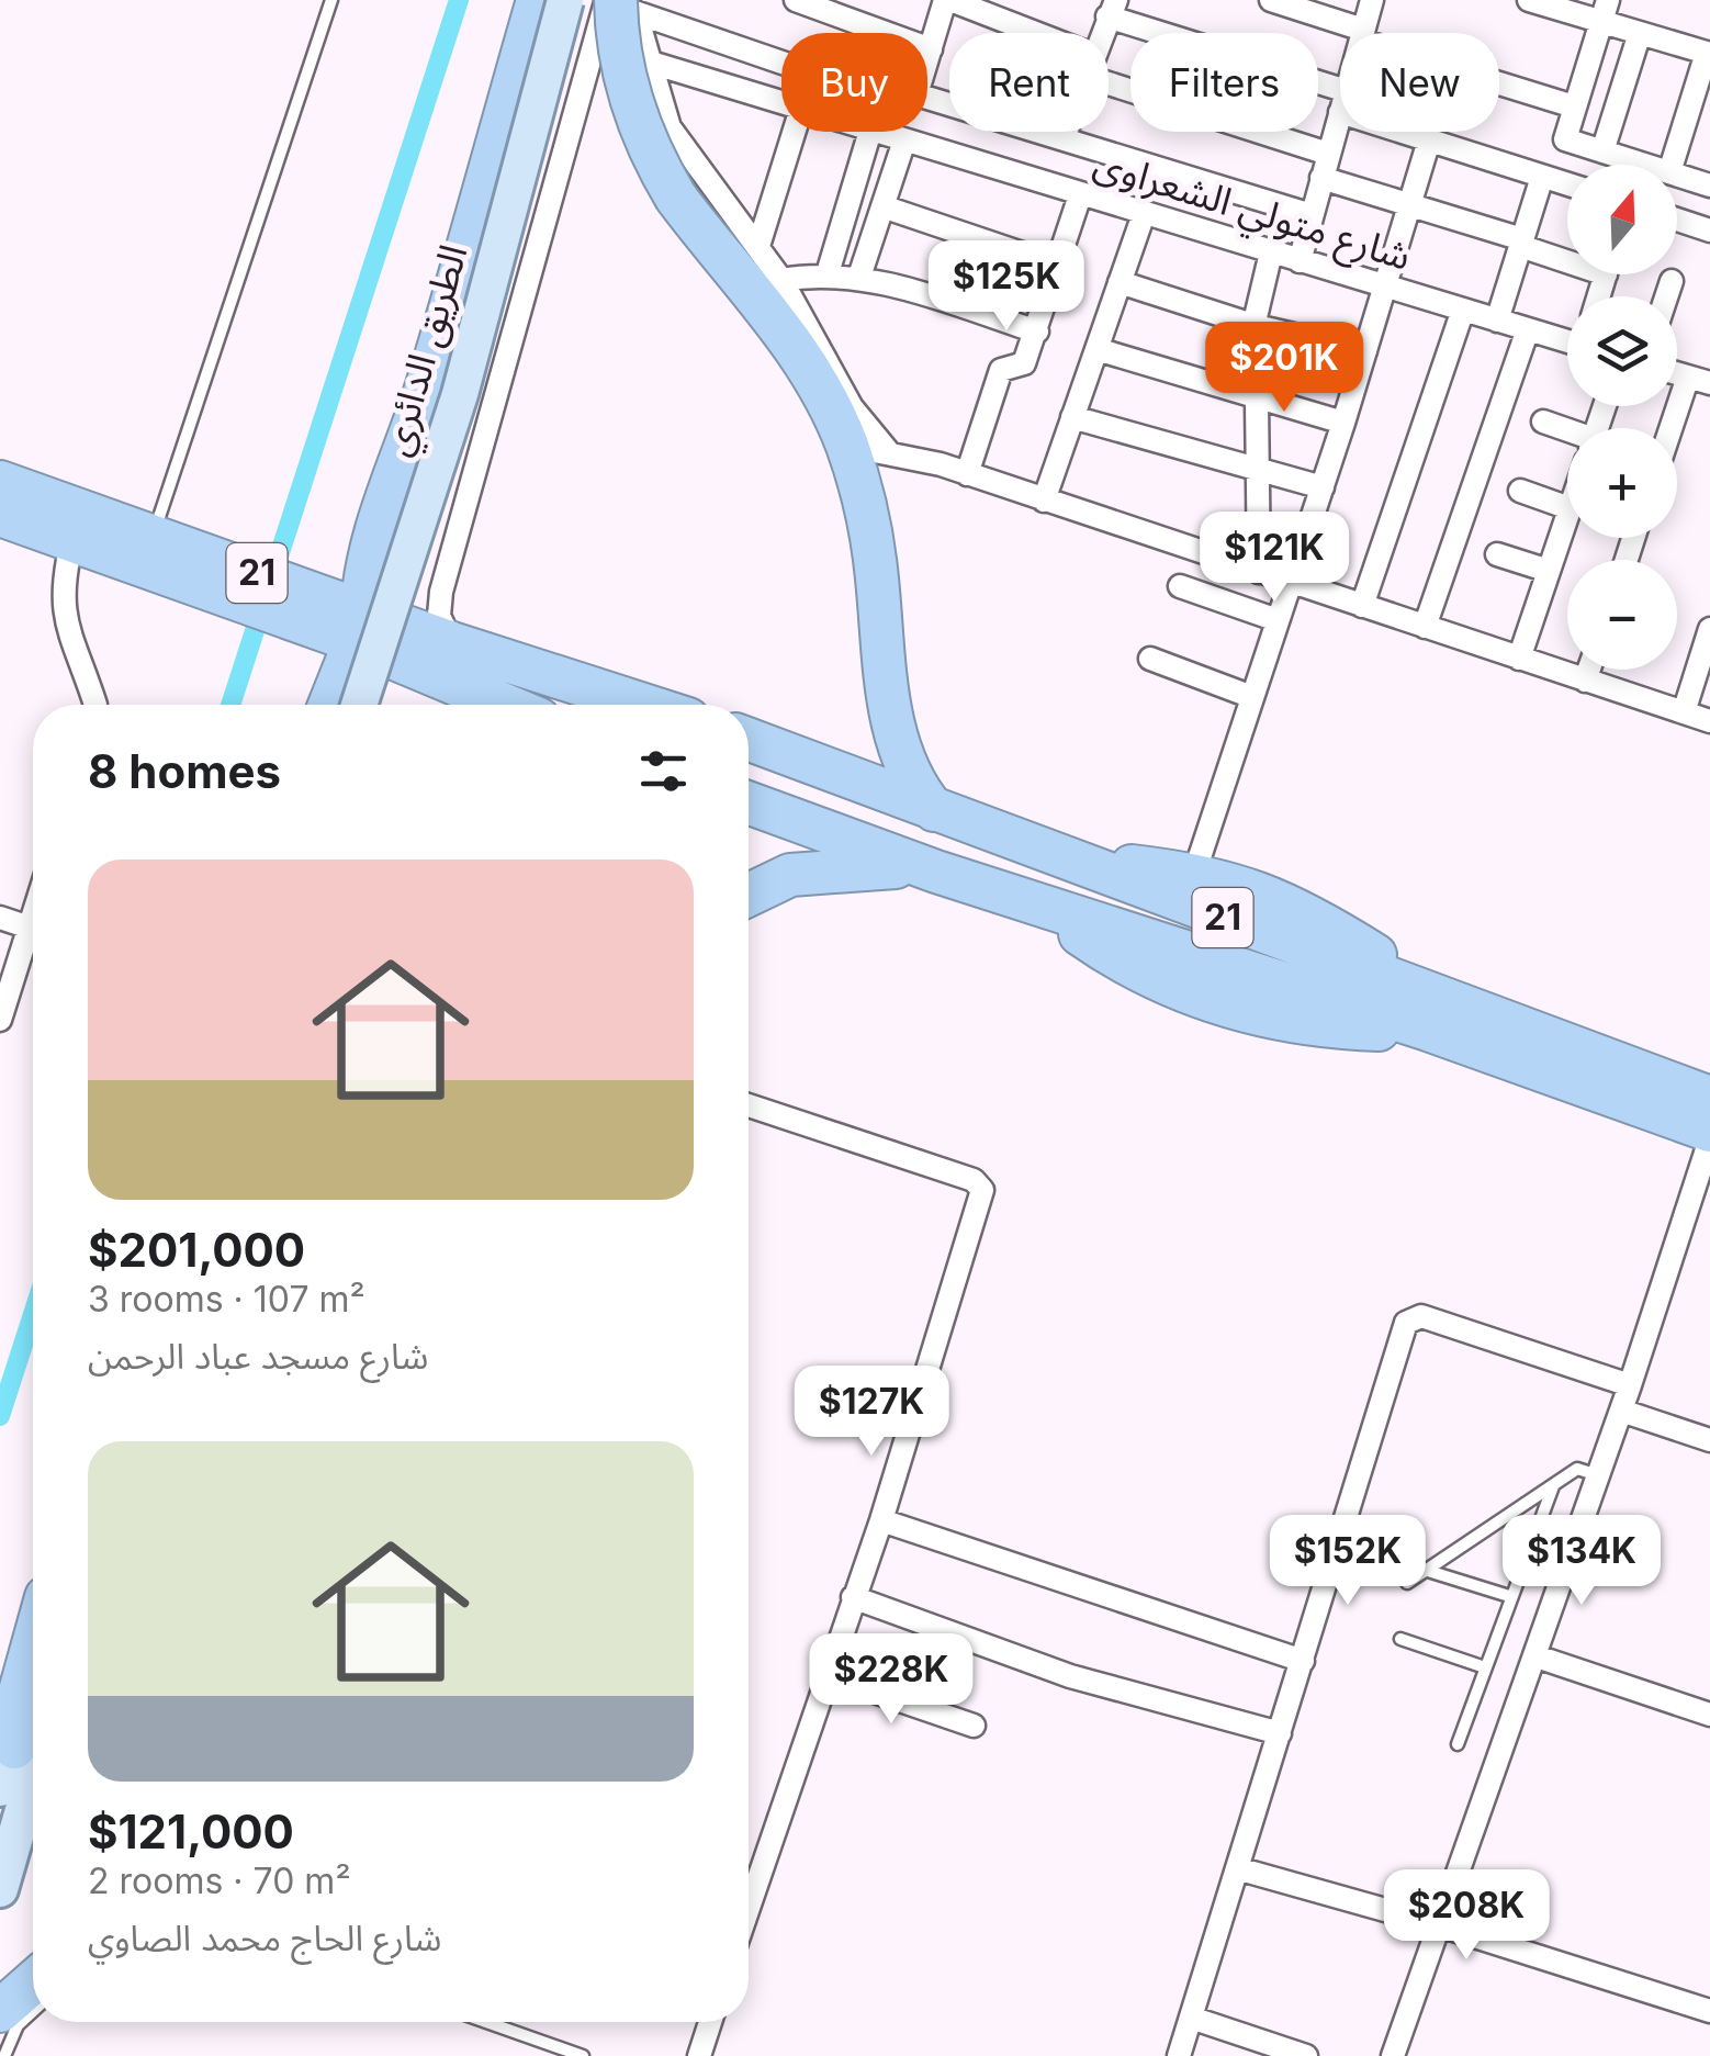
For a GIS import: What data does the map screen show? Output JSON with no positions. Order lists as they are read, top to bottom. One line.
{"streets":{"highway":["21"],"main road":["الطريق الدائري"],"street":["شارع متولي الشعراوى"]},"north":"top","page":{"chip":["Buy","Rent","Filters","New"],"map_buttons":["+","−"],"price":["$125K","$201K","$121K","$127K","$152K","$134K","$228K","$208K"],"heading":"8 homes","list":[{"name":"$201,000","note":"3 rooms · 107 m² · شارع مسجد عباد الرحمن"},{"name":"$121,000","note":"2 rooms · 70 m² · شارع الحاج محمد الصاوي"}]}}
